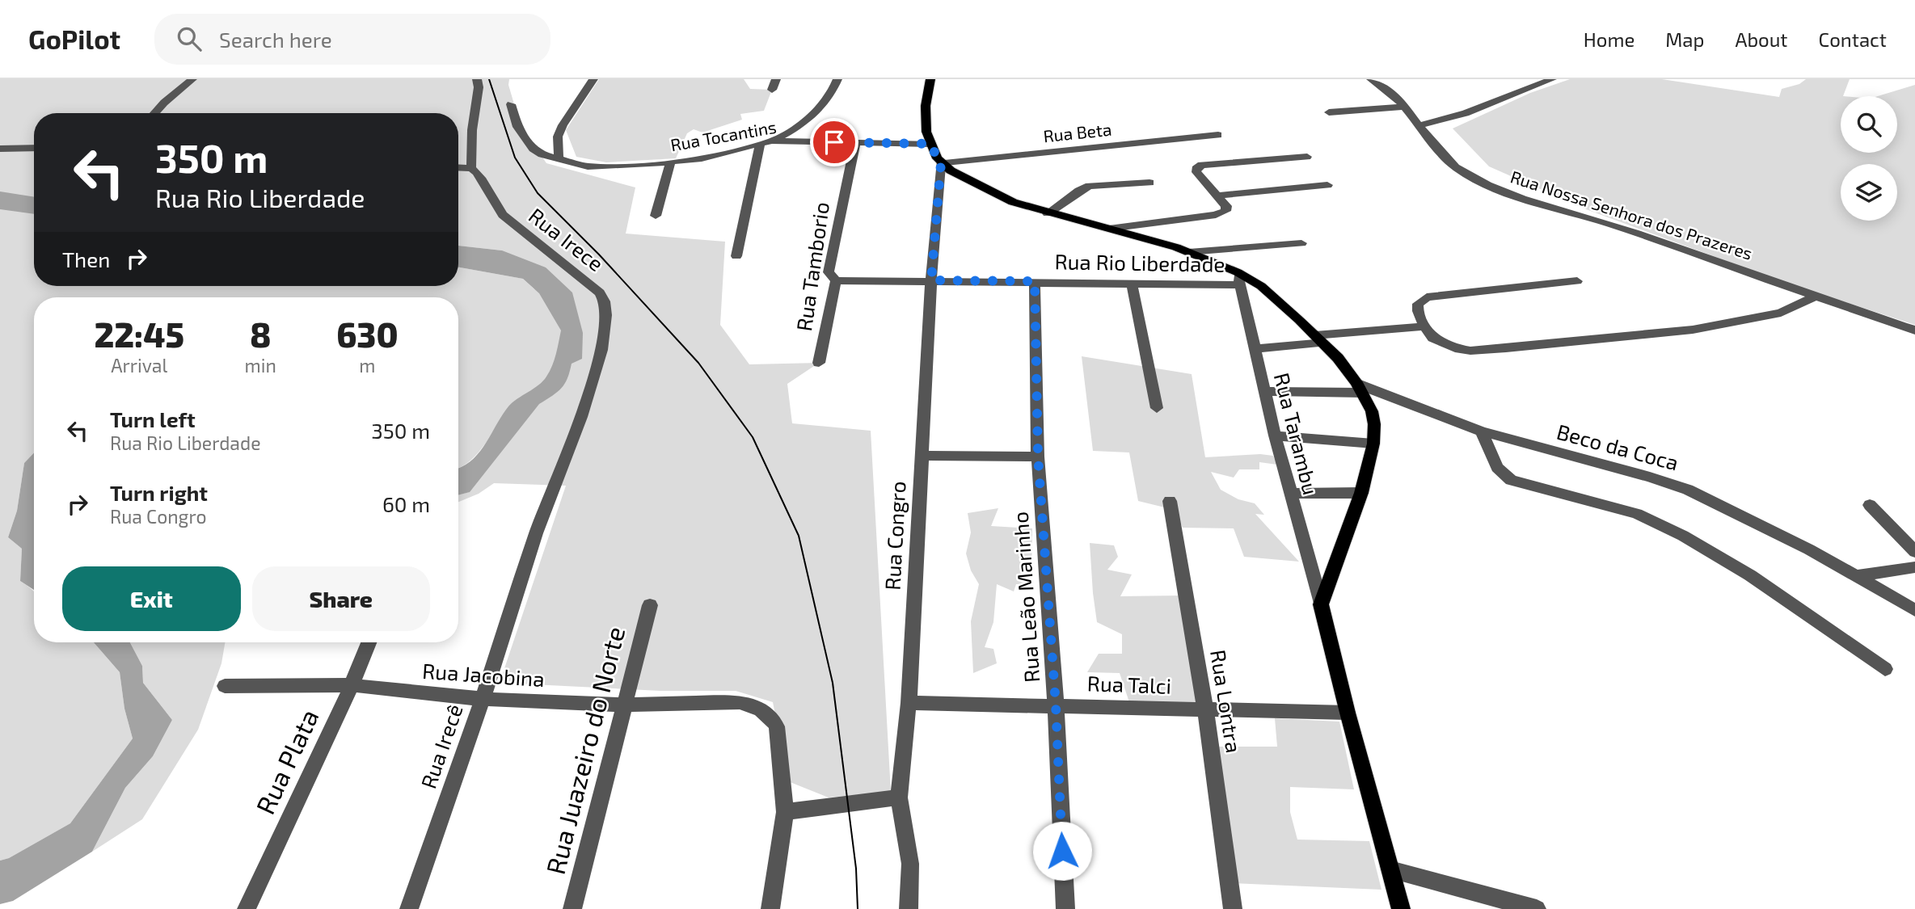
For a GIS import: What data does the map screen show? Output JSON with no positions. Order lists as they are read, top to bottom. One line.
{"streets":{"street":["Rua Beta","Rua Tocantins","Rua Nossa Senhora dos Prazeres","Rua Irece","Rua Rio Liberdade","Rua Tamborio","Rua Tarambu","Beco da Coca","Rua Congro","Rua Leão Marinho","Rua Jacobina","Rua Talci","Rua Lontra","Rua Irecê","Rua Juazeiro do Norte","Rua Plata"]},"crossings":[["Rua Beta","Rua Congro"],["Rua Tocantins","Rua Tamborio"],["Rua Irece","Rua Irecê"],["Rua Rio Liberdade","Rua Tamborio"],["Rua Rio Liberdade","Rua Tarambu"],["Rua Rio Liberdade","Rua Congro"],["Rua Rio Liberdade","Rua Leão Marinho"],["Rua Congro","Rua Talci"],["Rua Leão Marinho","Rua Talci"],["Rua Jacobina","Rua Irecê"],["Rua Jacobina","Rua Juazeiro do Norte"],["Rua Jacobina","Rua Plata"],["Rua Talci","Rua Lontra"]],"page":{"header":"GoPilot","search":"Search here","nav":["Home","Map","About","Contact"],"turn":["350 m","Rua Rio Liberdade"],"then":"Then","eta":["22:45","Arrival","8","min","630","m"],"list":[{"name":"Turn left","note":"Rua Rio Liberdade","value":"350 m"},{"name":"Turn right","note":"Rua Congro","value":"60 m"}],"buttons":["Exit","Share"]}}
